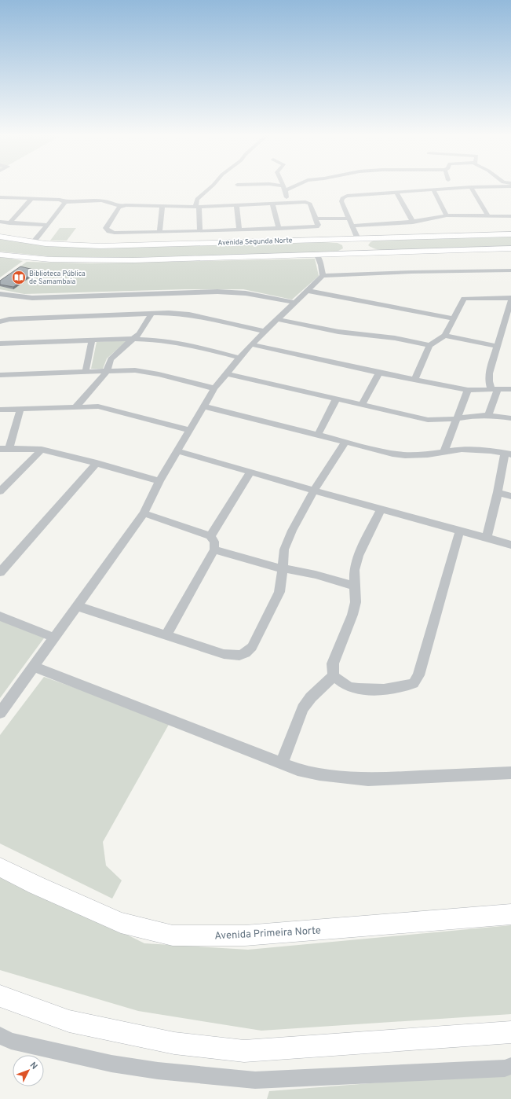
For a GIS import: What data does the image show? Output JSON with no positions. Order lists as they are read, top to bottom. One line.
{"streets":{"main road":["Avenida Segunda Norte","Avenida Primeira Norte"]},"places":{"library":["Biblioteca Pública de Samambaia"]},"north":"top right"}
